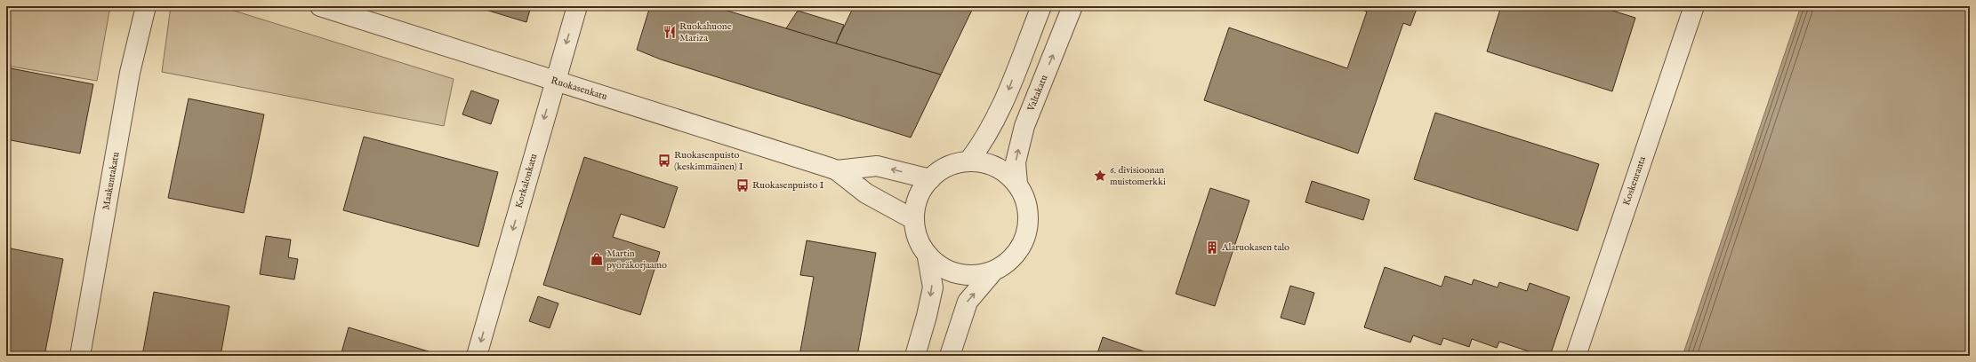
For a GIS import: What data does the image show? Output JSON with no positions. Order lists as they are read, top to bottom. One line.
{"streets":{"street":["Ruokasenkatu","Valtakatu","Maakuntakatu","Korkalonkatu","Koskenranta"]},"crossings":[["Ruokasenkatu","Valtakatu"],["Ruokasenkatu","Korkalonkatu"]],"one_way":["Korkalonkatu"],"places":{"restaurant":["Ruokahuone Mariza"],"bus stop":["Ruokasenpuisto (keskimmäinen) I","Ruokasenpuisto I"],"place":["6. divisioonan muistomerkki"],"building":["Alaruokasen talo"],"shop":["Martin pyöräkorjaamo"]}}
